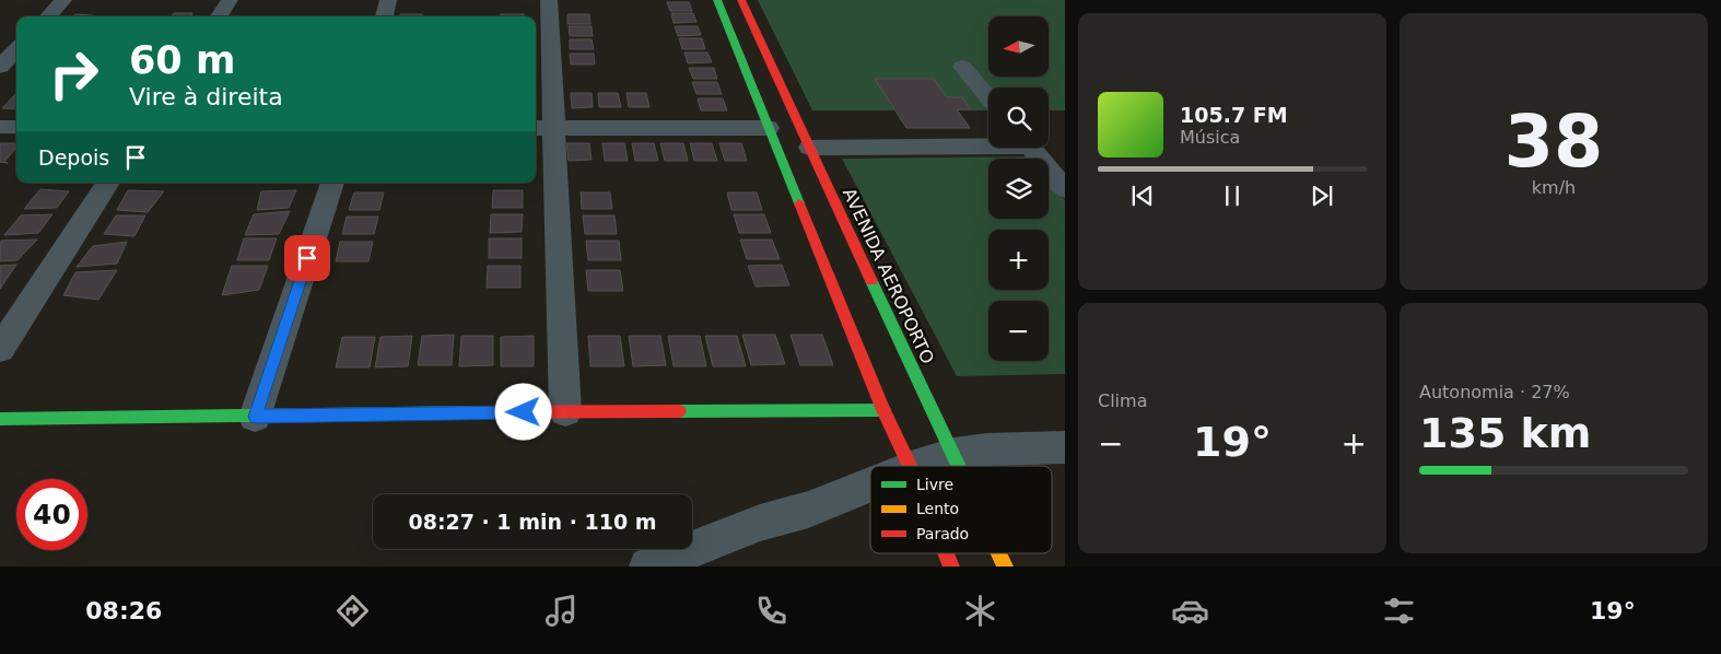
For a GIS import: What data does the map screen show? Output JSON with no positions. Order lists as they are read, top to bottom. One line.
{"streets":{"street":["AVENIDA AEROPORTO"]},"legend":["Livre","Lento","Parado"],"north":"left","page":{"tile":[["38","km/h"],"Clima",["Autonomia · 27%","135 km"]],"map_buttons":["+","−"],"turn":["60 m","Vire à direita"],"song":["105.7 FM","Música"],"then":"Depois","heat":["−","19°","+"],"limit":"40","trip":"08:27 · 1 min · 110 m","tabs":["08:26","19°"]}}
